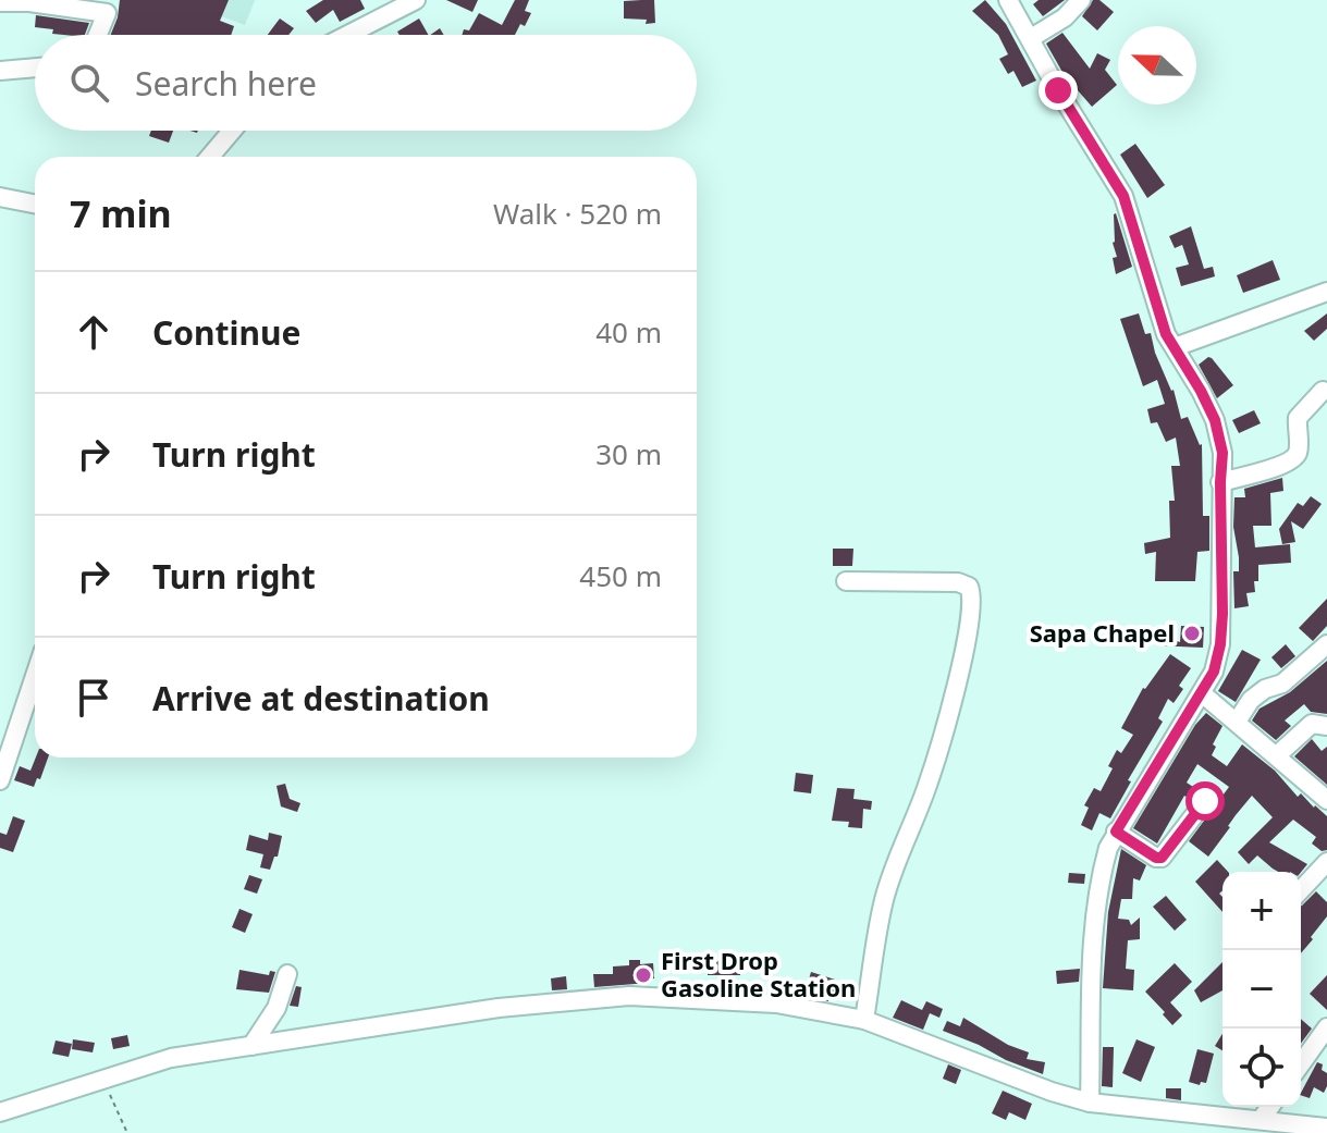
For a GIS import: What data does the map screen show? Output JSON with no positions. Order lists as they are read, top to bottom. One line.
{"places":["Sapa Chapel","First Drop Gasoline Station"],"north":"left","page":{"search":"Search here","heading":["7 min","Walk · 520 m"],"list":[["Continue","40 m"],["Turn right","30 m"],["Turn right","450 m"],"Arrive at destination"],"map_buttons":["+","−"]}}
